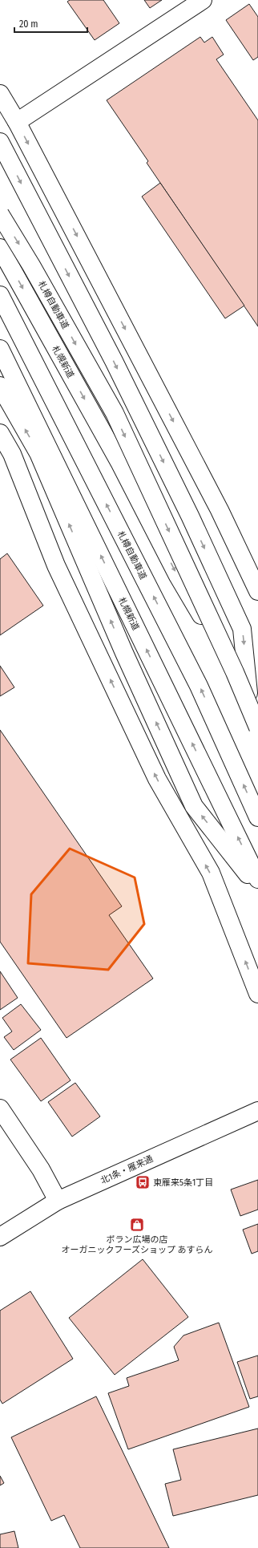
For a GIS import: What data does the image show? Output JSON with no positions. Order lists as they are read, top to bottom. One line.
{"streets":{"main road":["札樽自動車道","札幌新道","北1条・雁来通"]},"places":{"bus stop":["東雁来5条1丁目"],"shop":["ポラン広場の店 オーガニックフーズショップ あすらん"]},"scale_bar":"20 m"}
